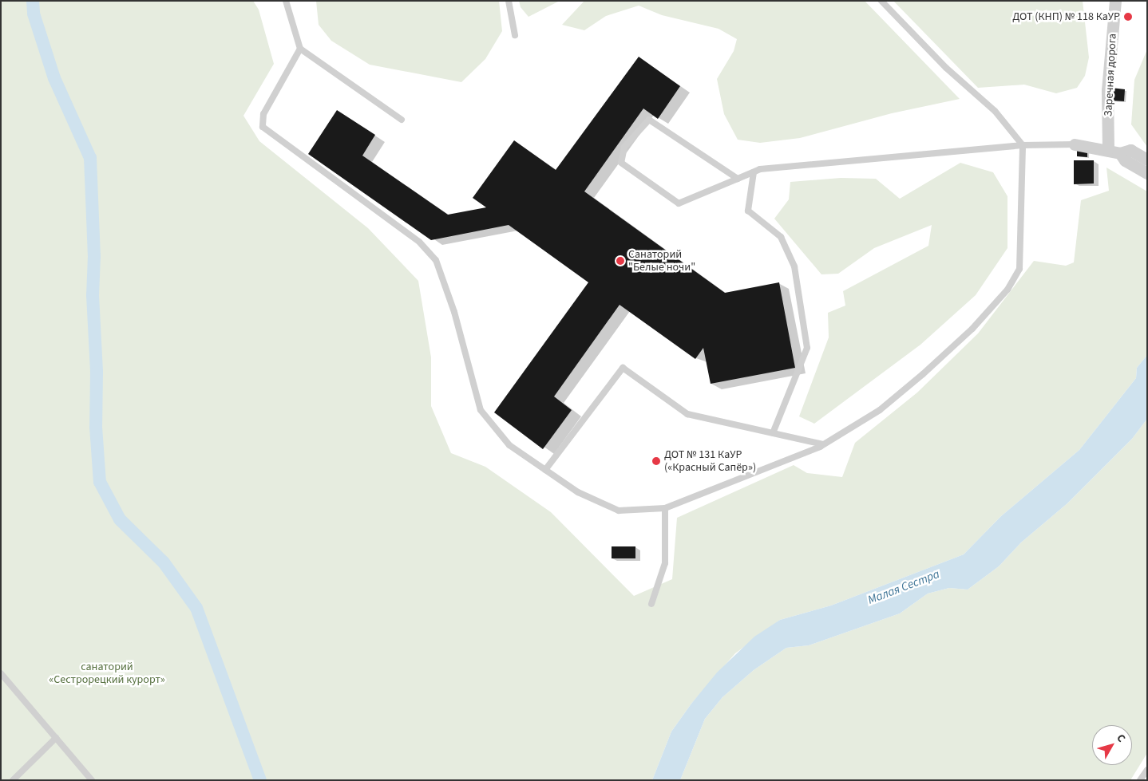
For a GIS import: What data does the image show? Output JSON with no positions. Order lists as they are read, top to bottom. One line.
{"streets":{"street":["Заречная дорога"]},"water":["Малая Сестра"],"parks":["санаторий «Сестрорецкий курорт»"],"places":["ДОТ (КНП) № 118 КаУР","Санаторий \"Белые ночи\"","ДОТ № 131 КаУР («Красный Сапёр»)"],"north":"top right"}
